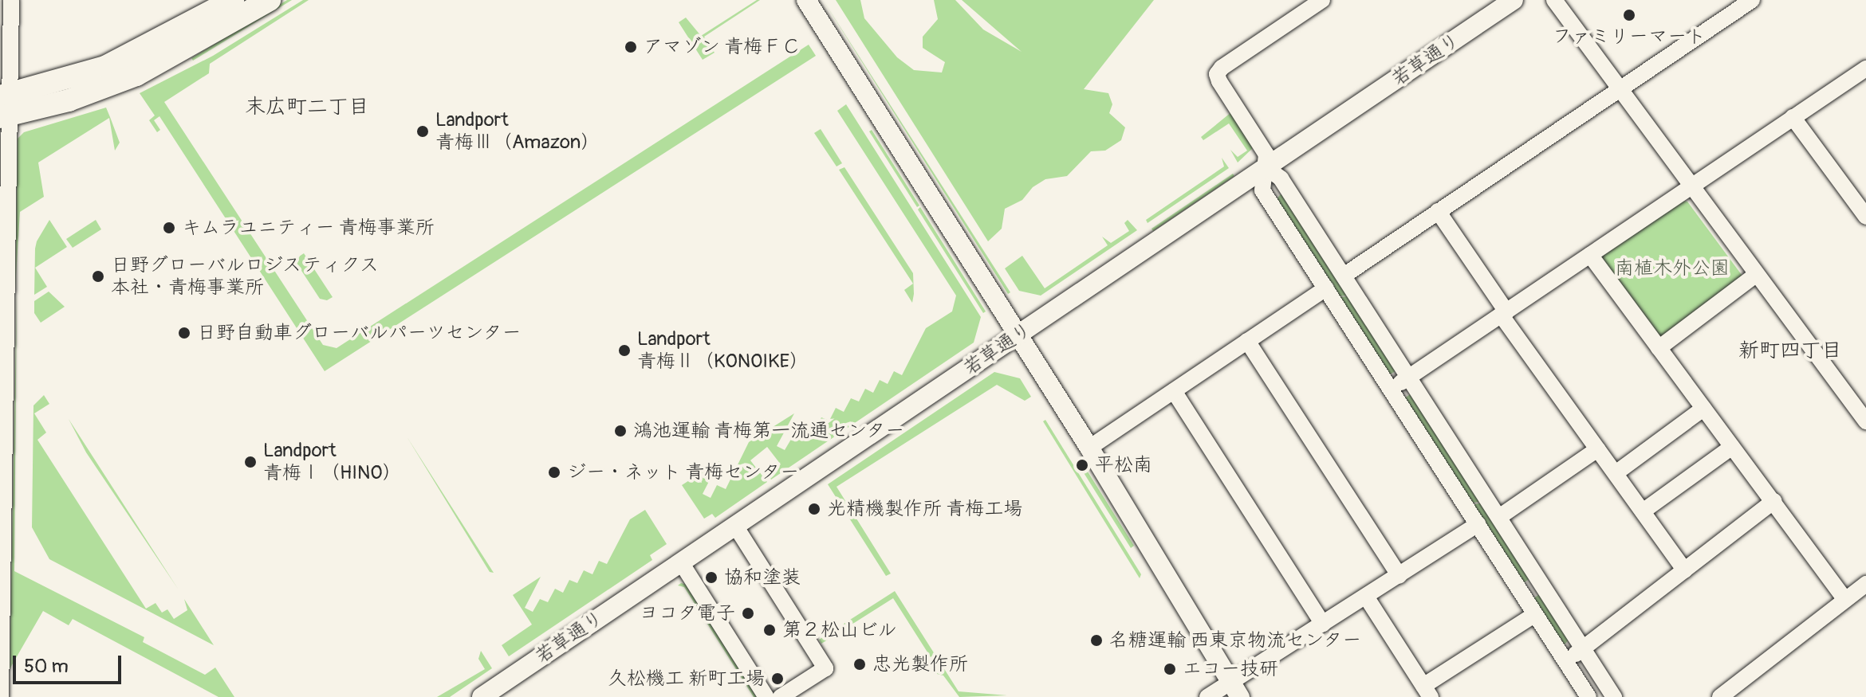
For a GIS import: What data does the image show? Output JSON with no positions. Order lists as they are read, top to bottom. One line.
{"streets":{"street":["若草通り"]},"districts":["末広町二丁目","新町四丁目"],"parks":["南植木外公園"],"places":["ファミリーマート","アマゾン 青梅ＦＣ","Landport 青梅Ⅲ（Amazon）","キムラユニティー 青梅事業所","日野グローバルロジスティクス 本社・青梅事業所","日野自動車グローバルパーツセンター","Landport 青梅Ⅱ（KONOIKE）","鴻池運輸 青梅第一流通センター","Landport 青梅Ⅰ（HINO）","平松南","ジー・ネット 青梅センター","光精機製作所 青梅工場","協和塗装","ヨコタ電子","第２松山ビル","名糖運輸 西東京物流センター","忠光製作所","エコー技研","久松機工 新町工場"],"scale_bar":"50 m"}
